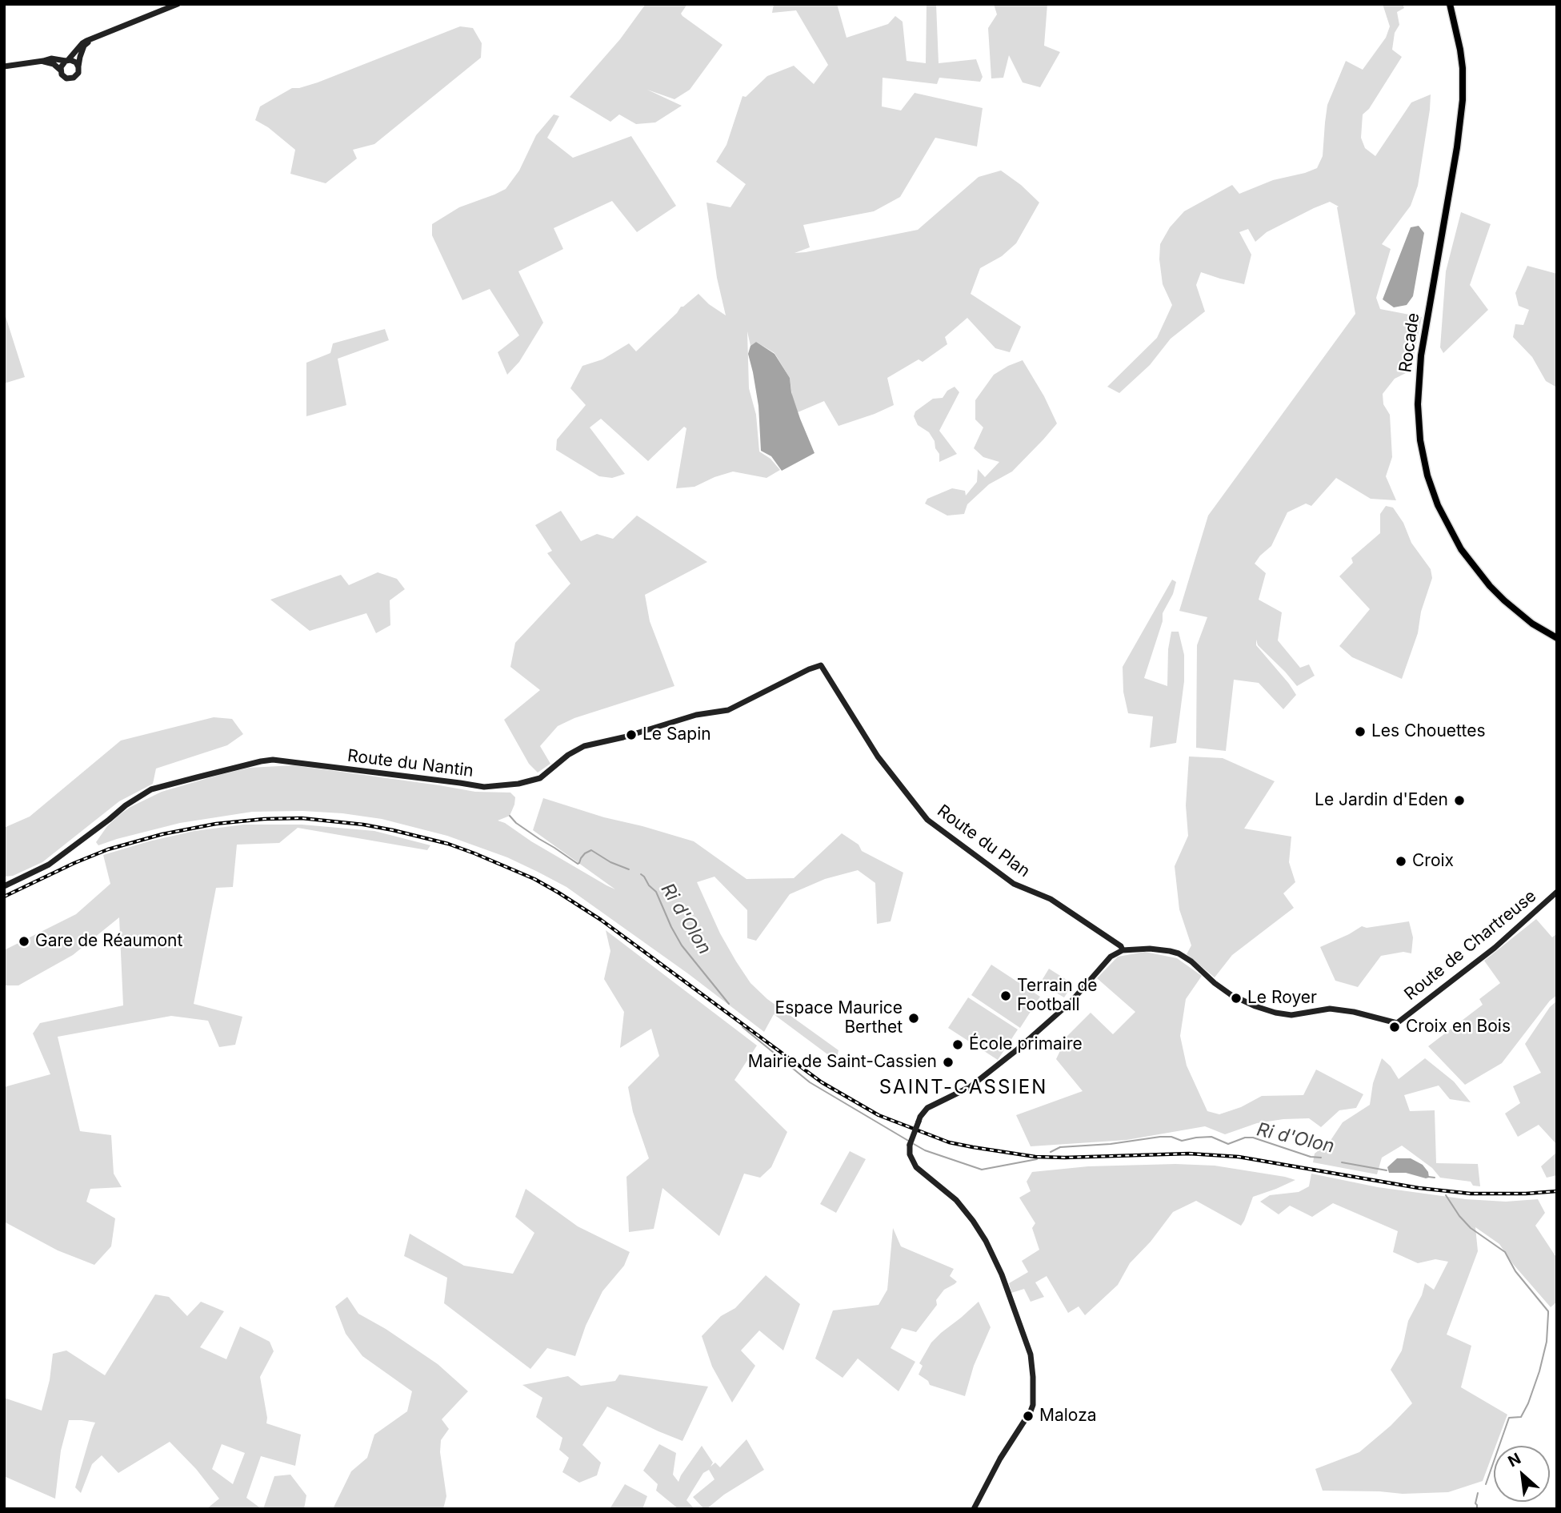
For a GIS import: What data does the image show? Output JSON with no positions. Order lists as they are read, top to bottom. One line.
{"streets":{"main road":["Rocade","Route du Nantin","Route du Plan","Route de Chartreuse"]},"crossings":[["Route du Nantin","Route du Plan"],["Route du Plan","Route de Chartreuse"]],"districts":["SAINT-CASSIEN"],"water":["Ri d'Olon"],"places":["Les Chouettes","Le Sapin","Le Jardin d'Eden","Croix","Gare de Réaumont","Terrain de Football","Le Royer","Espace Maurice Berthet","Croix en Bois","École primaire","Mairie de Saint-Cassien","Maloza"],"north":"top left"}
